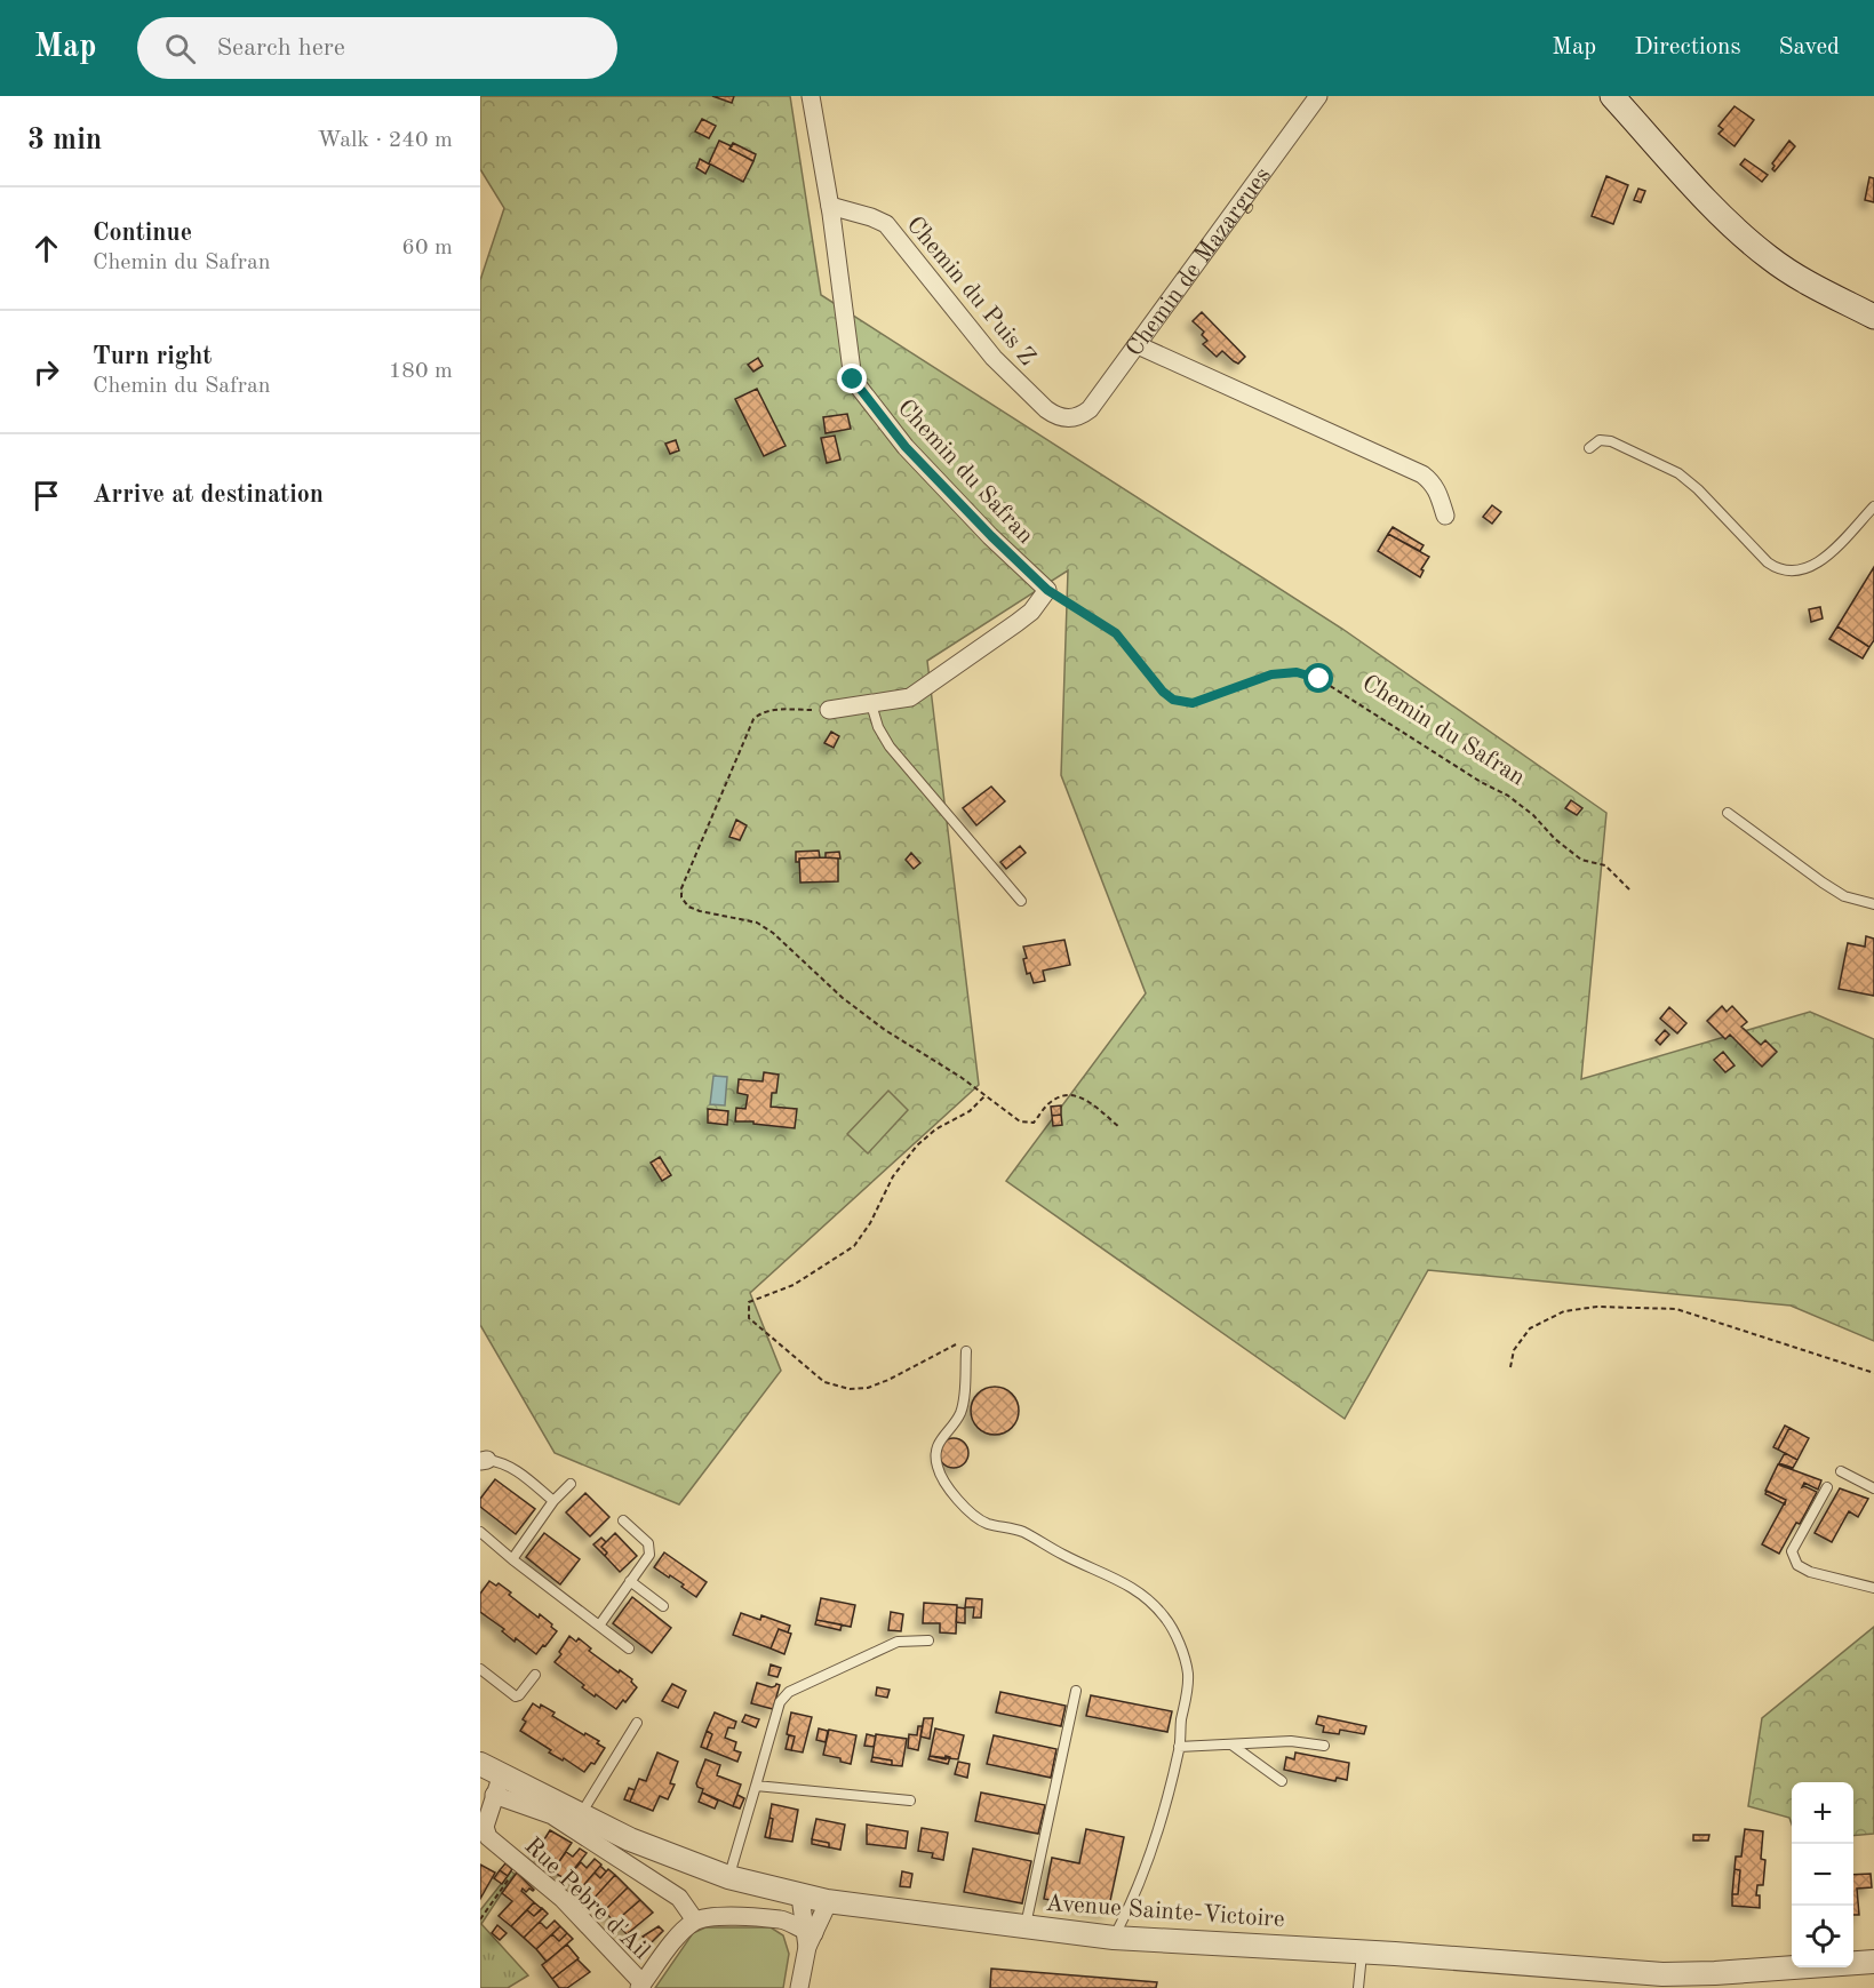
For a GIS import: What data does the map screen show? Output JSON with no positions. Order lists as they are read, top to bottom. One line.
{"streets":{"street":["Chemin de Mazargues","Chemin du Puis Z","Chemin du Safran","Rue Pebre d'Ail","Avenue Sainte-Victoire"]},"crossings":[["Chemin de Mazargues","Chemin du Puis Z"],["Chemin du Puis Z","Chemin du Safran"],["Rue Pebre d'Ail","Avenue Sainte-Victoire"]],"page":{"header":"Map","search":"Search here","nav":["Map","Directions","Saved"],"heading":["3 min","Walk · 240 m"],"list":[["Continue","Chemin du Safran","60 m"],["Turn right","Chemin du Safran","180 m"],"Arrive at destination"],"map_buttons":["+","−"]}}
